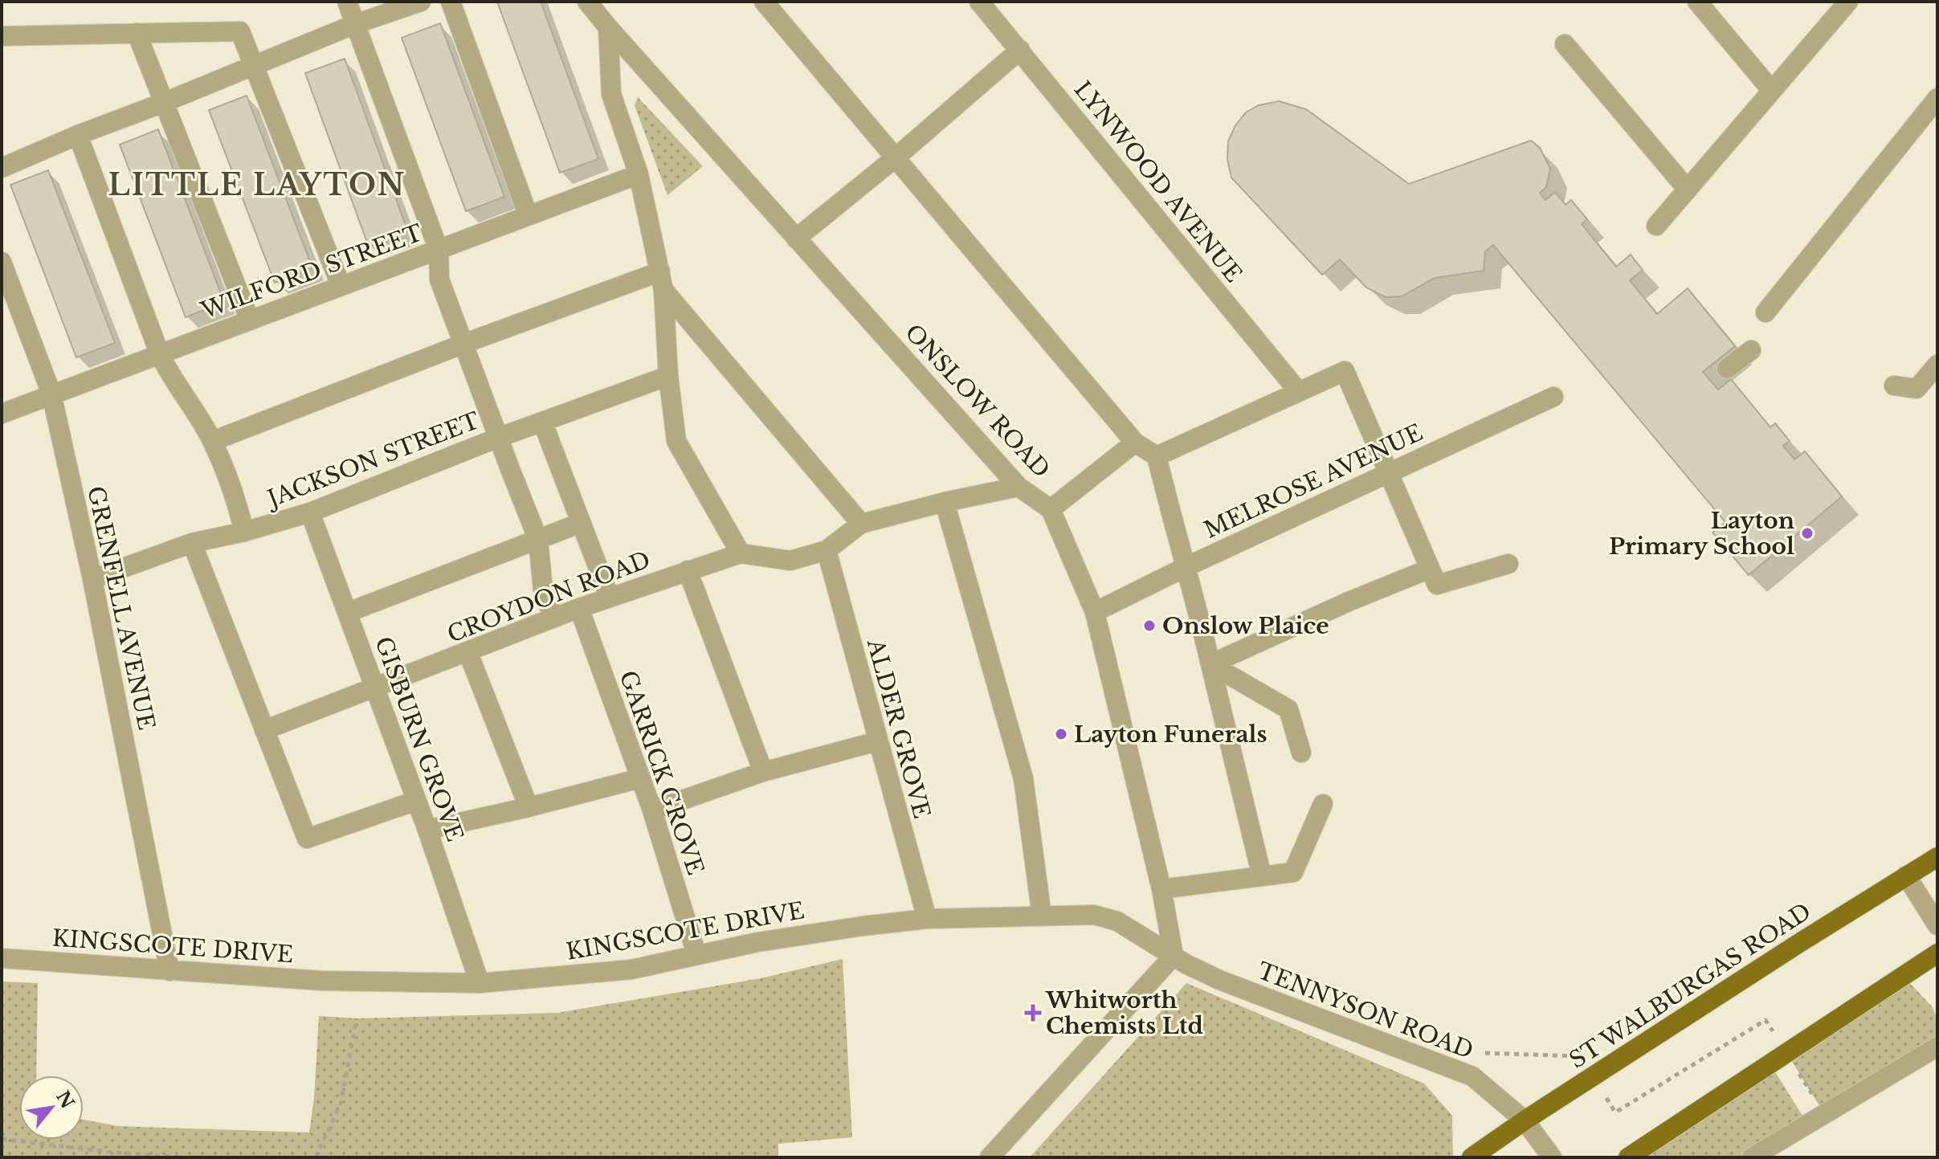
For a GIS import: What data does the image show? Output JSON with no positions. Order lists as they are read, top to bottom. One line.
{"streets":{"main road":["ST WALBURGAS ROAD"],"street":["LYNWOOD AVENUE","WILFORD STREET","ONSLOW ROAD","JACKSON STREET","MELROSE AVENUE","CROYDON ROAD","GRENFELL AVENUE","ALDER GROVE","GISBURN GROVE","GARRICK GROVE","KINGSCOTE DRIVE","TENNYSON ROAD"]},"crossings":[["WILFORD STREET","GRENFELL AVENUE"],["ONSLOW ROAD","MELROSE AVENUE"],["ONSLOW ROAD","KINGSCOTE DRIVE"],["ONSLOW ROAD","TENNYSON ROAD"],["JACKSON STREET","GRENFELL AVENUE"],["JACKSON STREET","GISBURN GROVE"],["CROYDON ROAD","GISBURN GROVE"],["CROYDON ROAD","GARRICK GROVE"],["GRENFELL AVENUE","KINGSCOTE DRIVE"],["ALDER GROVE","KINGSCOTE DRIVE"],["GISBURN GROVE","KINGSCOTE DRIVE"],["GARRICK GROVE","KINGSCOTE DRIVE"],["KINGSCOTE DRIVE","TENNYSON ROAD"],["ST WALBURGAS ROAD","TENNYSON ROAD"]],"districts":["LITTLE LAYTON"],"places":{"other":["Layton Primary School","Onslow Plaice","Layton Funerals"],"health":["Whitworth Chemists Ltd"]},"north":"top right"}
